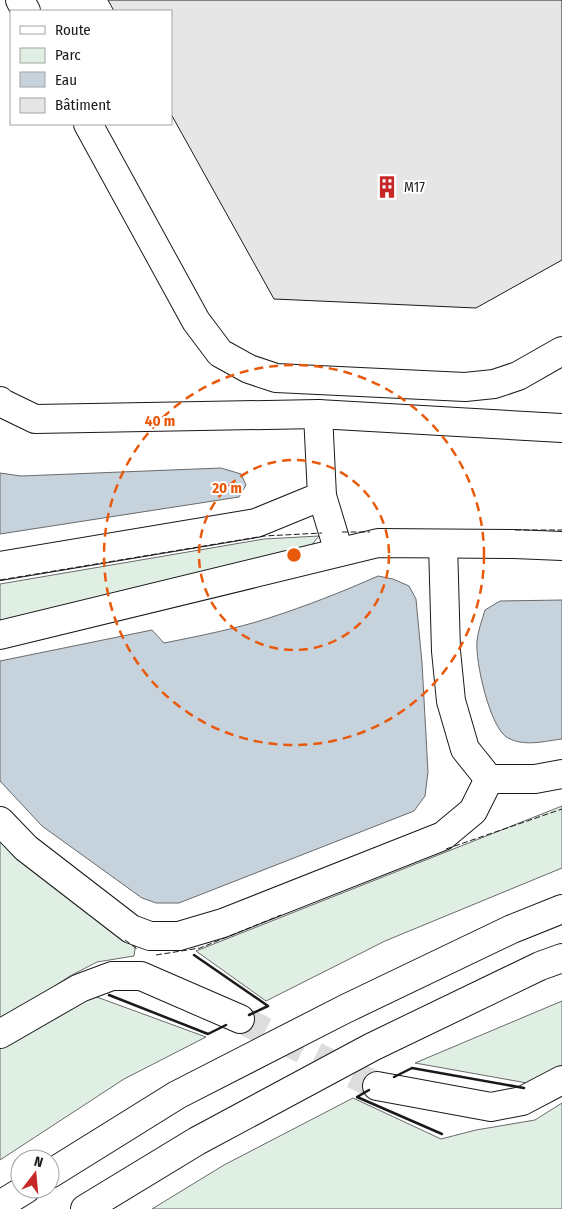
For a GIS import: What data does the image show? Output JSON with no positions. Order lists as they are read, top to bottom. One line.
{"places":{"building":["M17"]},"legend":["Route","Parc","Eau","Bâtiment"],"north":"top","rings":["40 m","20 m"]}
